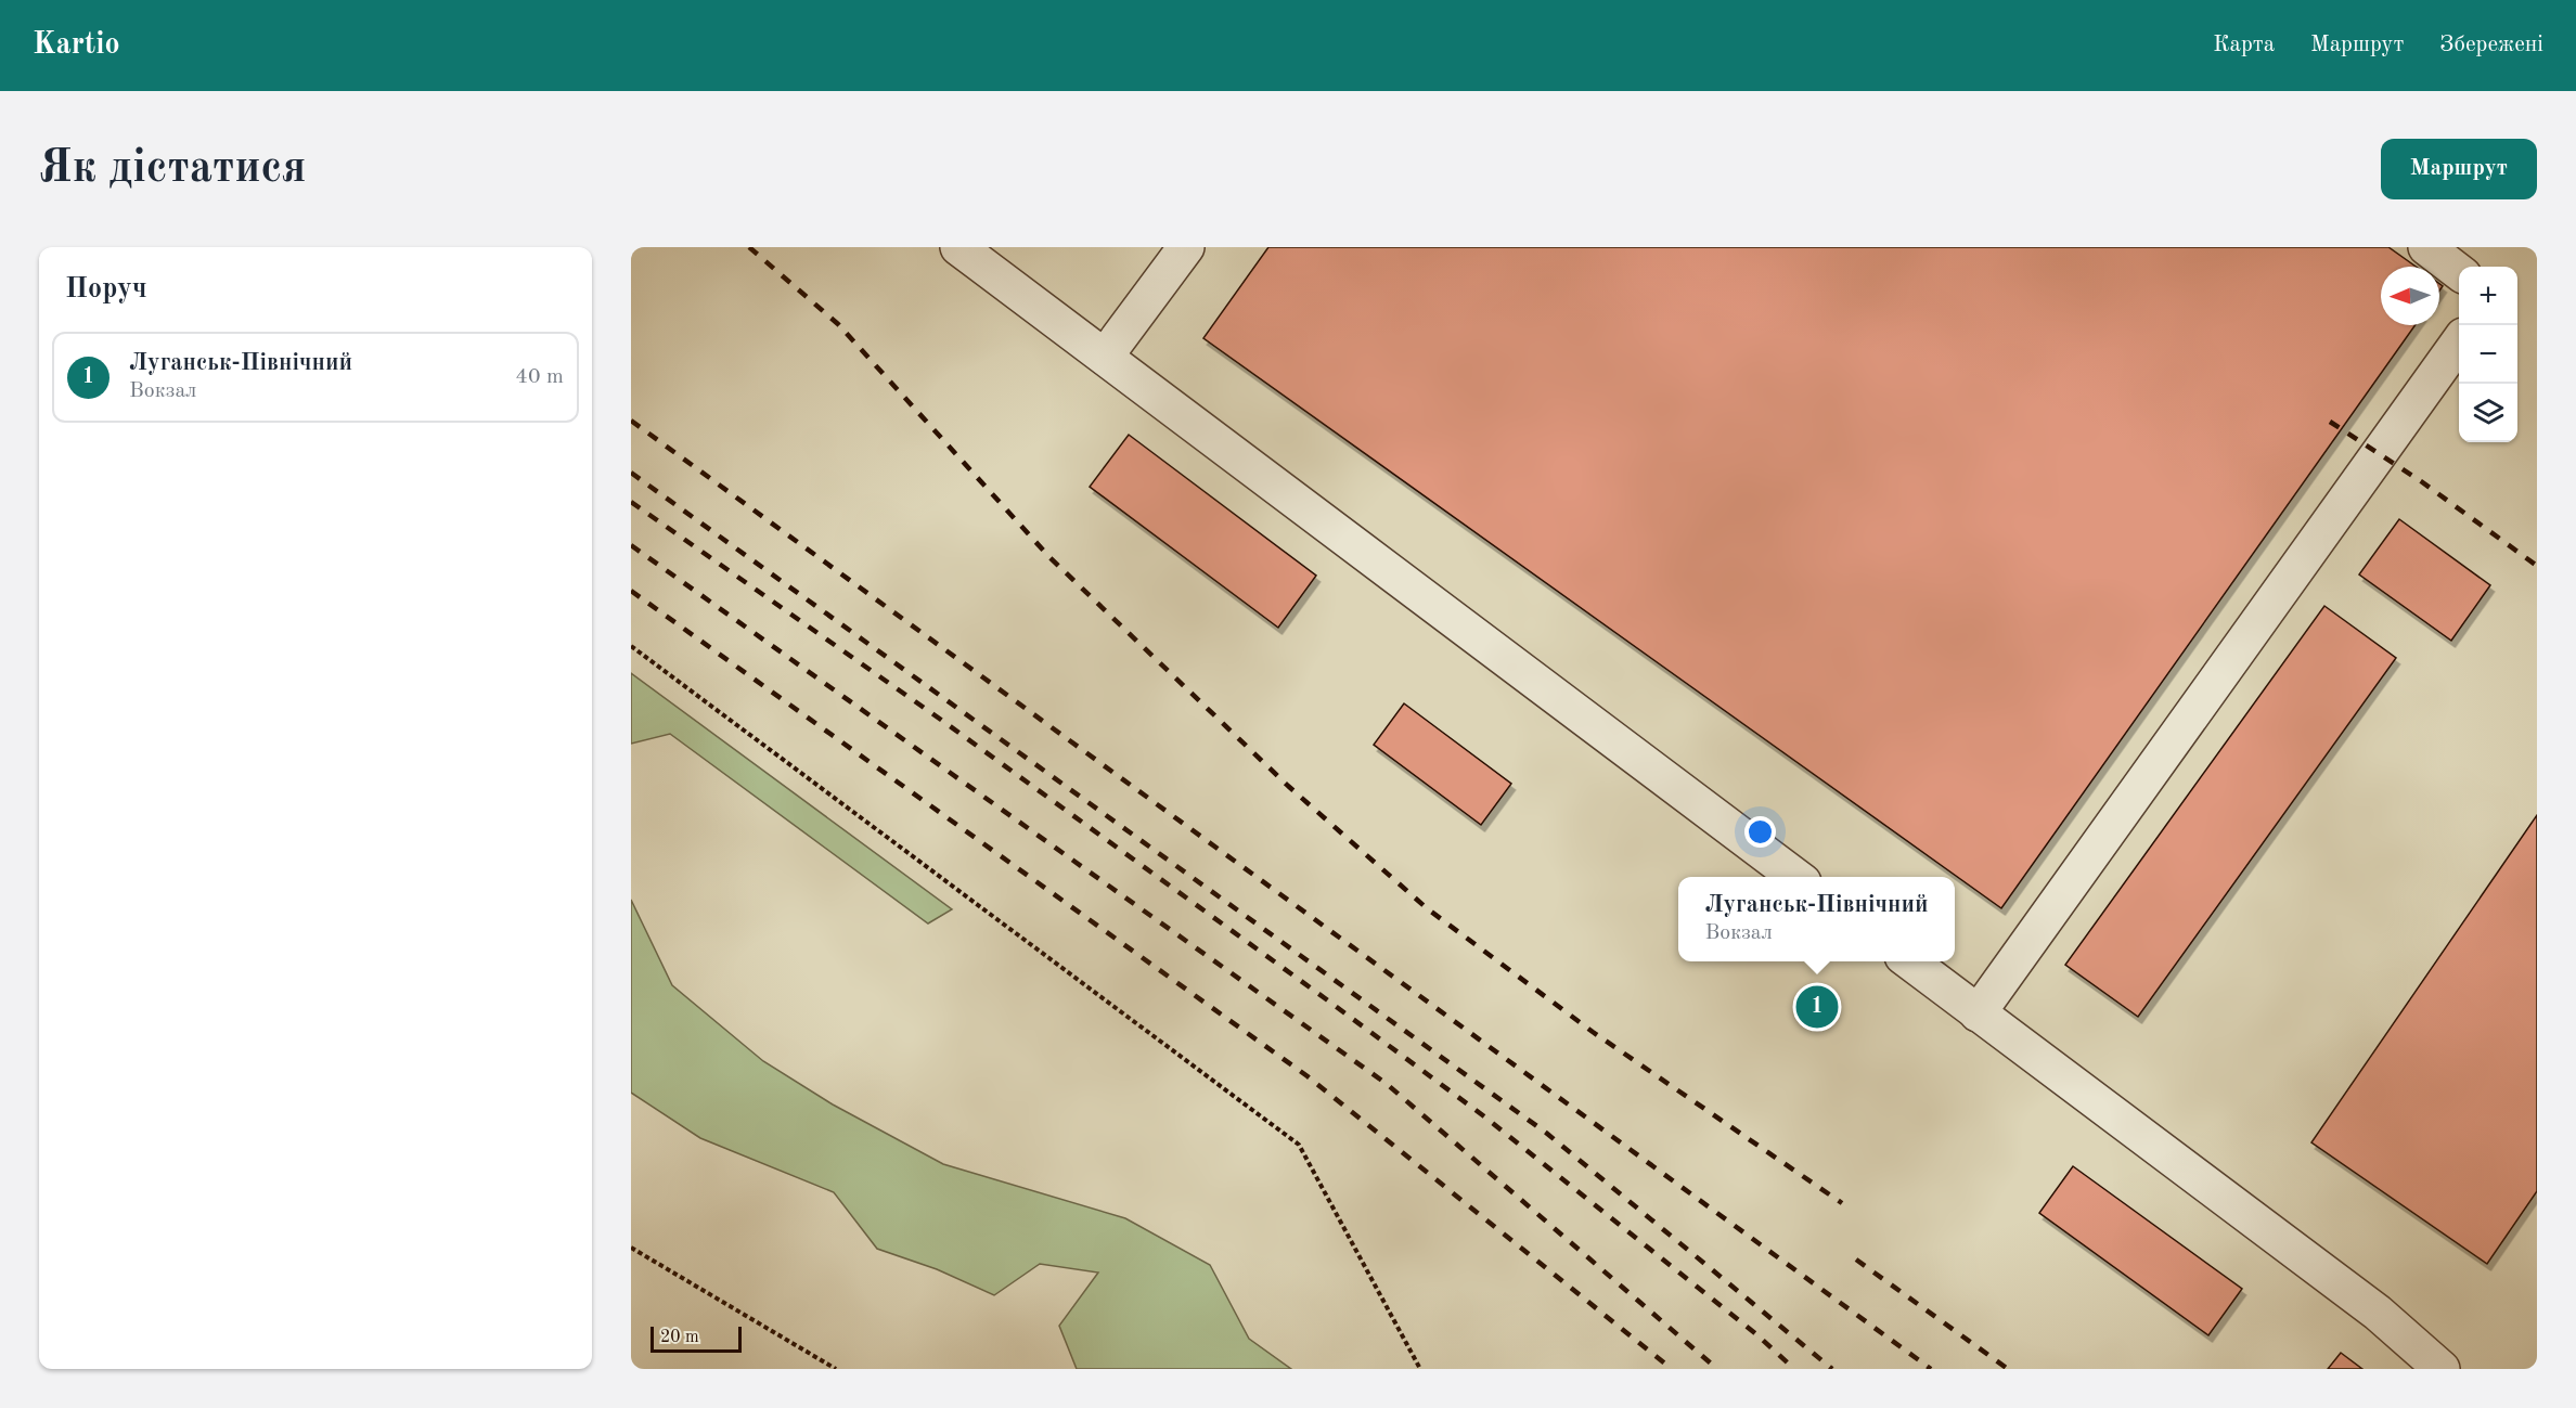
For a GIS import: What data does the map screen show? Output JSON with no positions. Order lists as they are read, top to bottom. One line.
{"scale_bar":"20 m","north":"left","page":{"header":"Kartio","nav":["Карта","Маршрут","Збережені"],"buttons":"Маршрут","title":"Як дістатися","heading":"Поруч","map_buttons":["+","−"],"list":[{"mark":"1","name":"Луганськ-Північний","note":"Вокзал","value":"40 m"}],"popup":["Луганськ-Північний","Вокзал"],"pins":"1","scale":"20 m"}}
